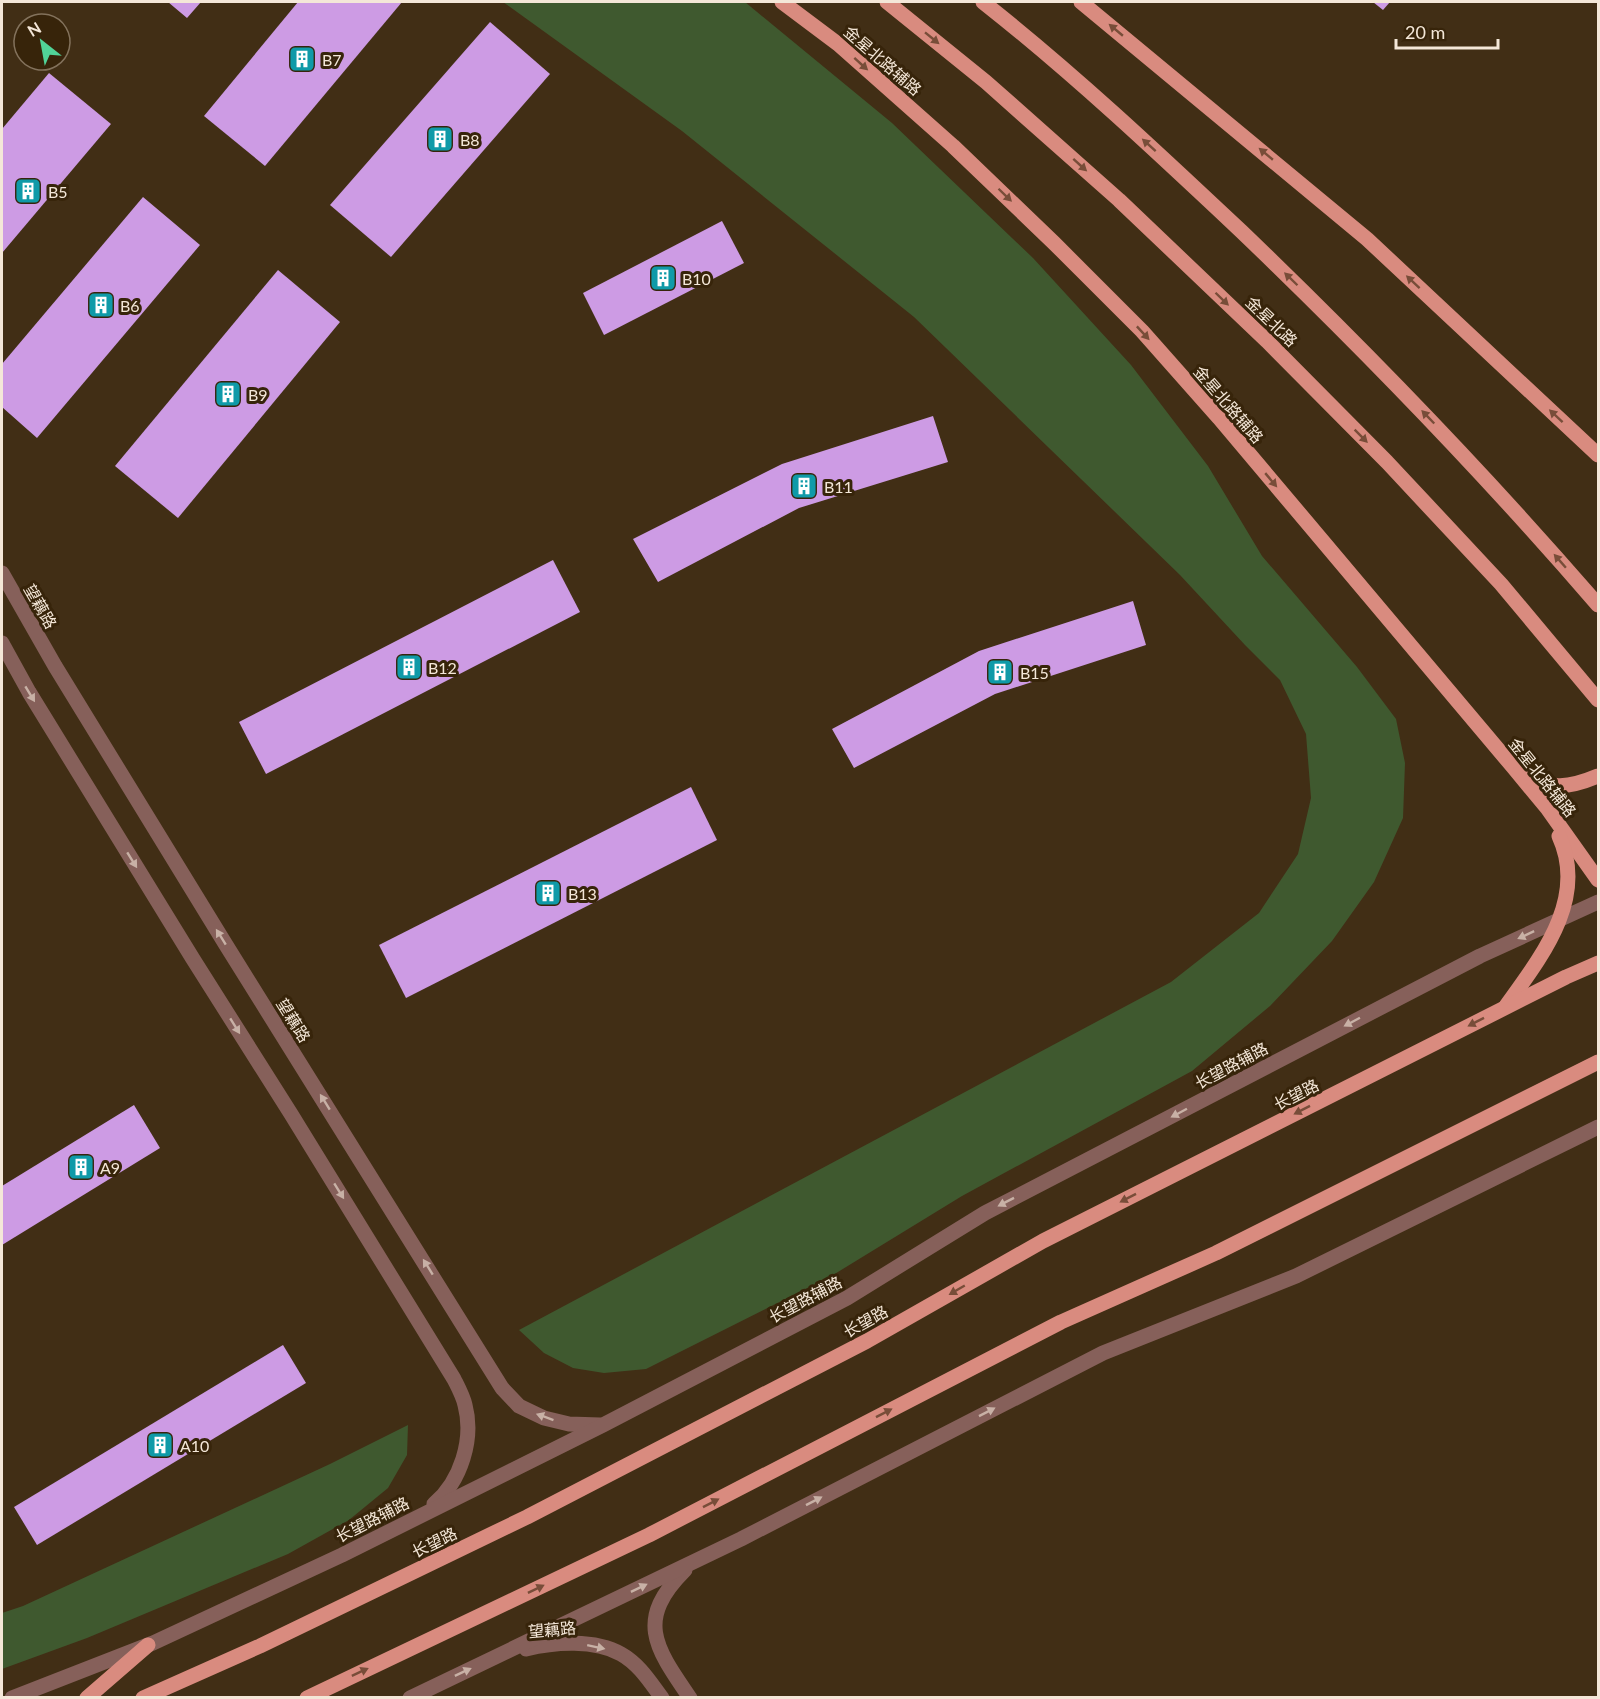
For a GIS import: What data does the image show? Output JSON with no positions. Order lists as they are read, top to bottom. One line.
{"streets":{"main road":["金星北路辅路","金星北路","长望路"],"street":["望藕路","长望路辅路"]},"crossings":[["望藕路","长望路辅路"]],"one_way":["金星北路辅路","长望路辅路"],"places":{"building":["B7","B8","B5","B10","B6","B9","B11","B12","B15","B13","A9","A10"]},"scale_bar":"20 m","north":"top left"}
